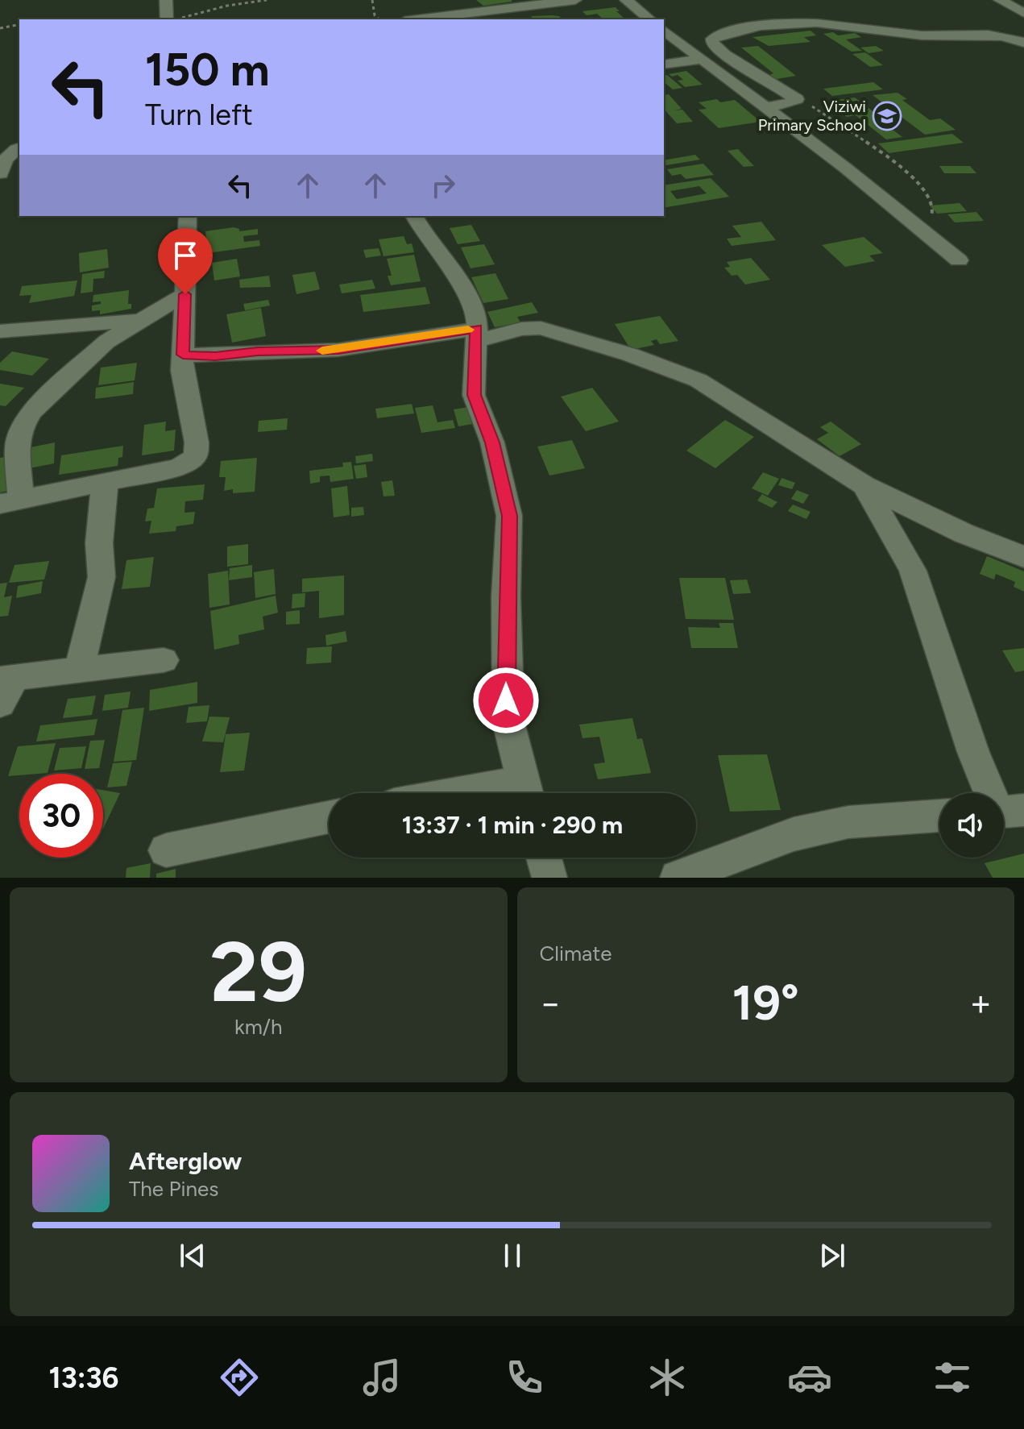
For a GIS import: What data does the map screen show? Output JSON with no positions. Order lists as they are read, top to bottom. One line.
{"places":{"school or university":["Viziwi Primary School"]},"page":{"turn":["150 m","Turn left"],"limit":"30","trip":"13:37 · 1 min · 290 m","tile":[["29","km/h"],"Climate"],"heat":["−","19°","+"],"song":["Afterglow","The Pines"],"tabs":"13:36"}}
